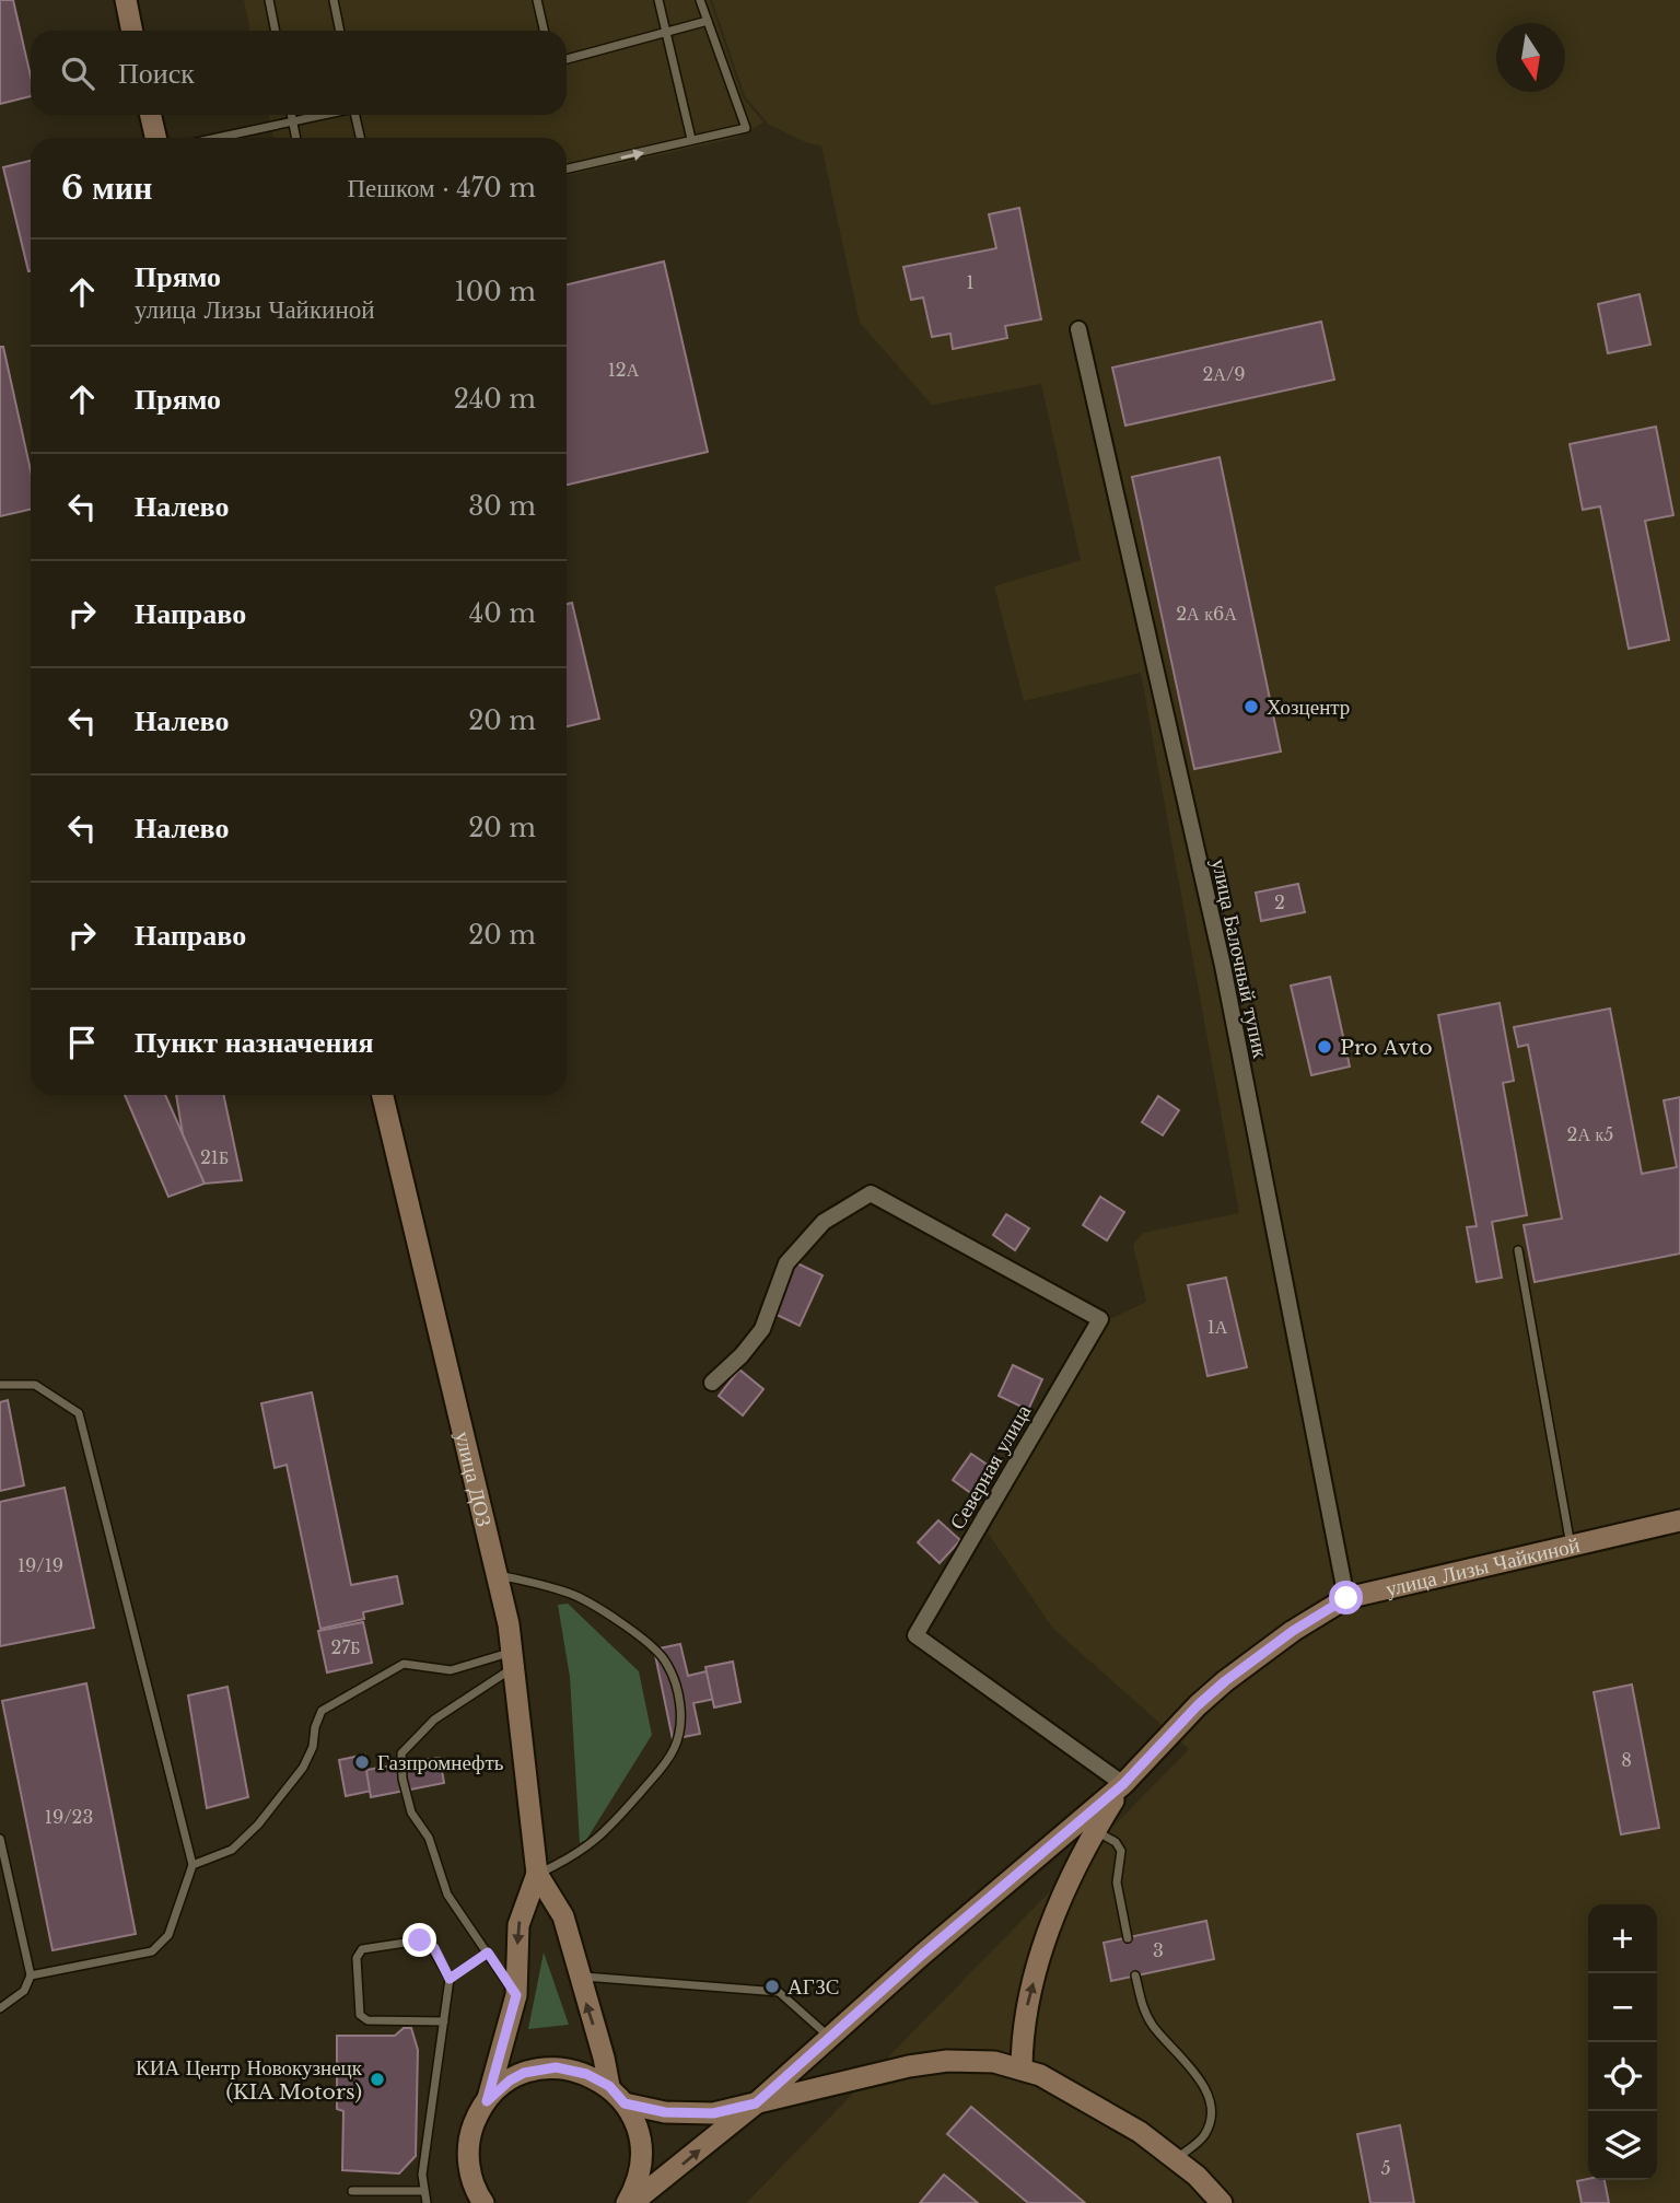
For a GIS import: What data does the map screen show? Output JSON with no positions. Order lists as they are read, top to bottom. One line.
{"streets":{"street":["улица Балочный тупик","Северная улица","улица ДОЗ","улица Лизы Чайкиной"]},"crossings":[["улица Балочный тупик","улица Лизы Чайкиной"],["Северная улица","улица Лизы Чайкиной"]],"places":["Хозцентр","Pro Аvto","Газпромнефть","АГЗС","КИА Центр Новокузнецк (KIA Motors)"],"house_numbers":["1","12А","2А/9","2А к6А","2","2А к5","21Б","1А","19/19","27Б","8","19/23","3","5"],"north":"bottom","page":{"search":"Поиск","heading":["6 мин","Пешком · 470 m"],"list":[["Прямо","улица Лизы Чайкиной","100 m"],["Прямо","240 m"],["Налево","30 m"],["Направо","40 m"],["Налево","20 m"],["Налево","20 m"],["Направо","20 m"],"Пункт назначения"],"map_buttons":["+","−"]}}
